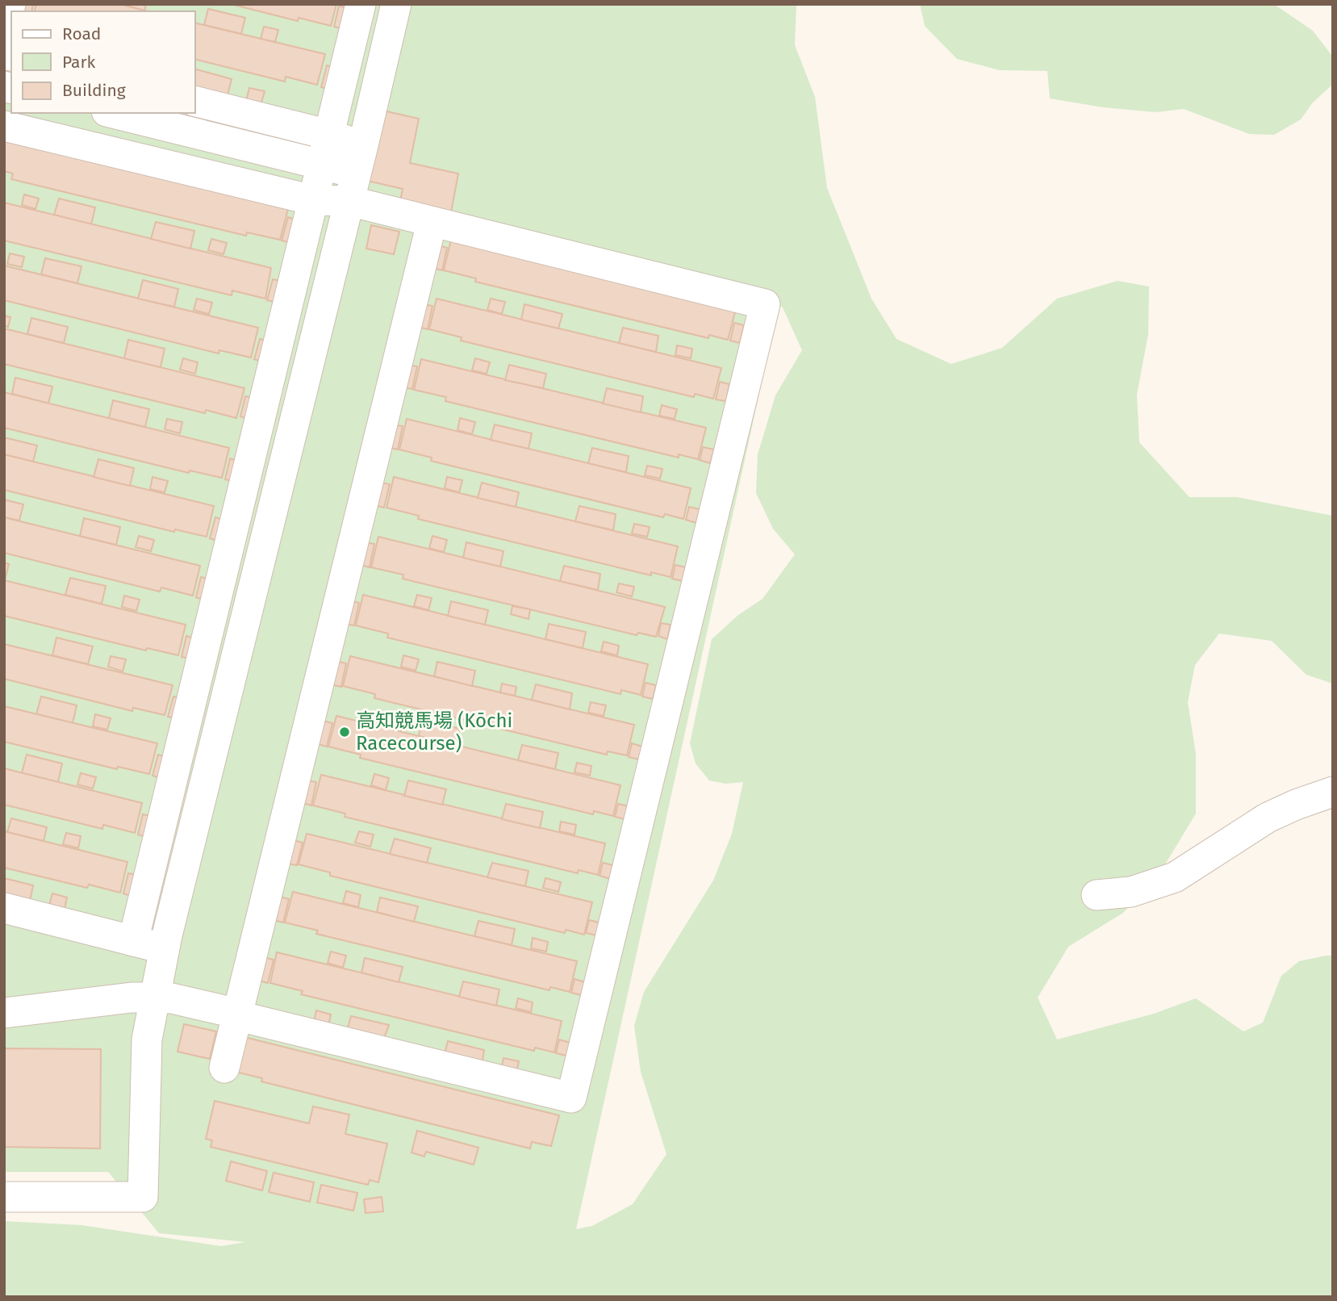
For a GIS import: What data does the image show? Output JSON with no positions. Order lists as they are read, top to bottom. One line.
{"places":["高知競馬場 (Kōchi Racecourse)"],"legend":["Road","Park","Building"]}
